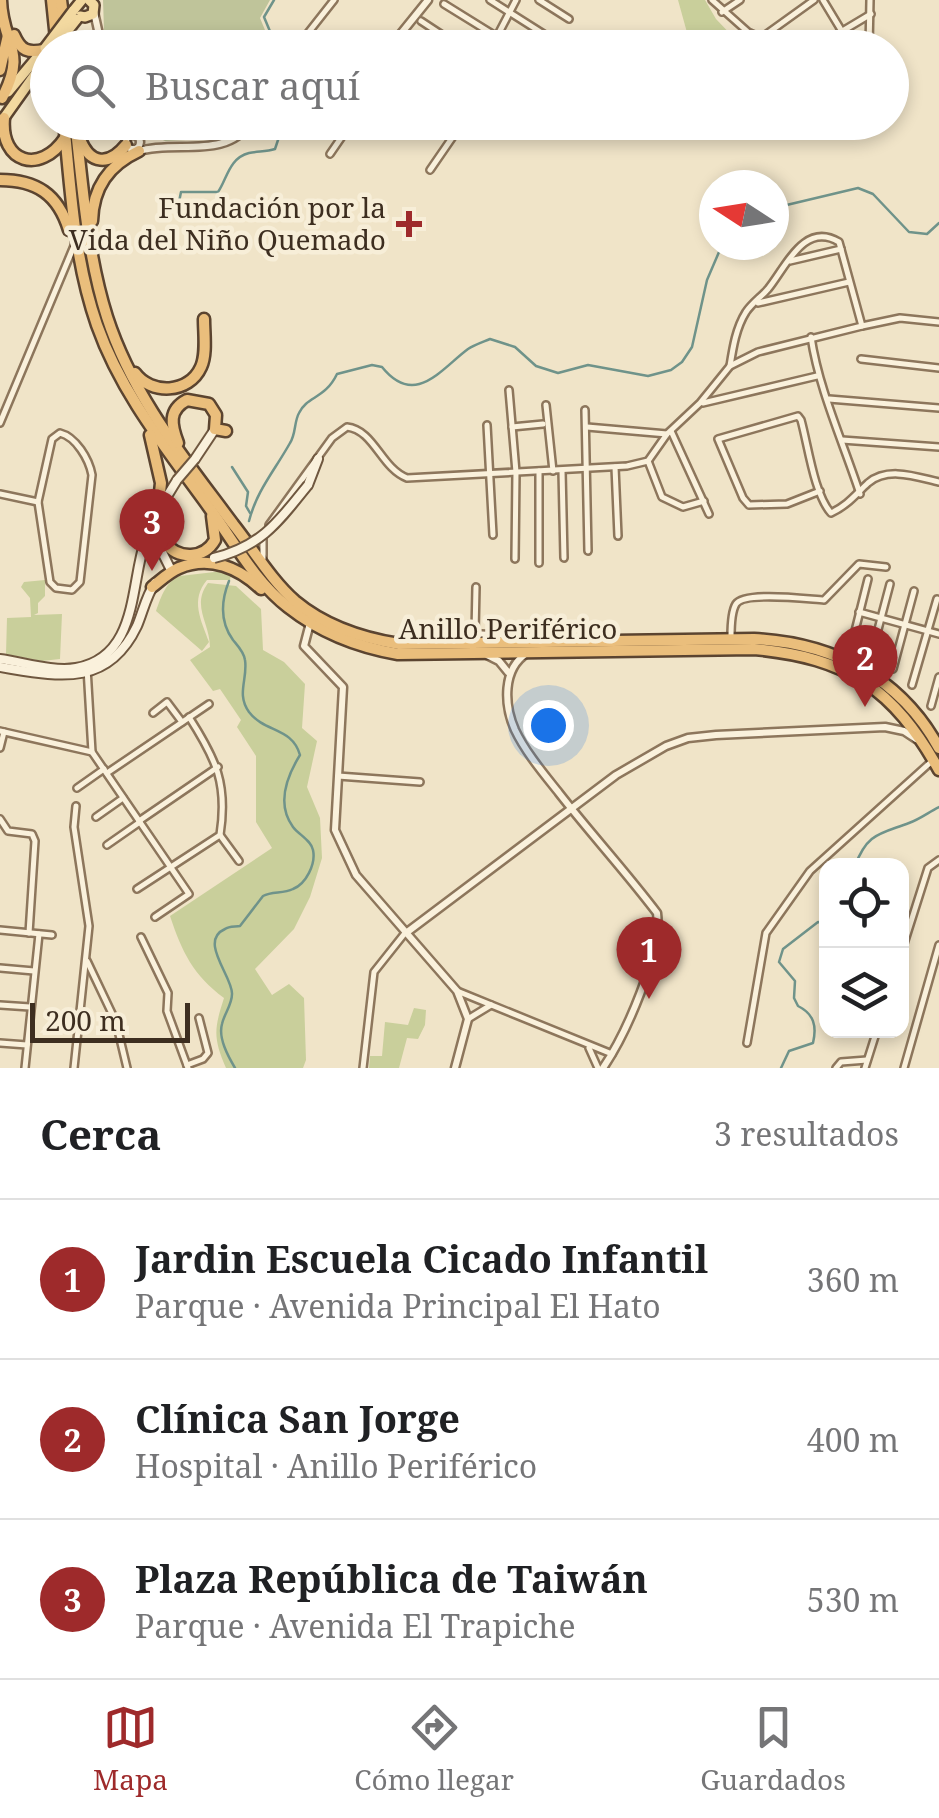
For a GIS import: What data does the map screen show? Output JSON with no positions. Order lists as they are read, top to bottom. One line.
{"streets":{"highway":["Anillo Periférico"]},"places":{"health":["Fundación por la Vida del Niño Quemado"]},"scale_bar":"200 m","north":"left","page":{"search":"Buscar aquí","pins":["3","2","1"],"scale":"200 m","heading":["Cerca","3 resultados"],"list":[{"mark":"1","name":"Jardin Escuela Cicado Infantil","note":"Parque · Avenida Principal El Hato","value":"360 m"},{"mark":"2","name":"Clínica San Jorge","note":"Hospital · Anillo Periférico","value":"400 m"},{"mark":"3","name":"Plaza República de Taiwán","note":"Parque · Avenida El Trapiche","value":"530 m"}],"nav":["Mapa","Cómo llegar","Guardados"]}}
